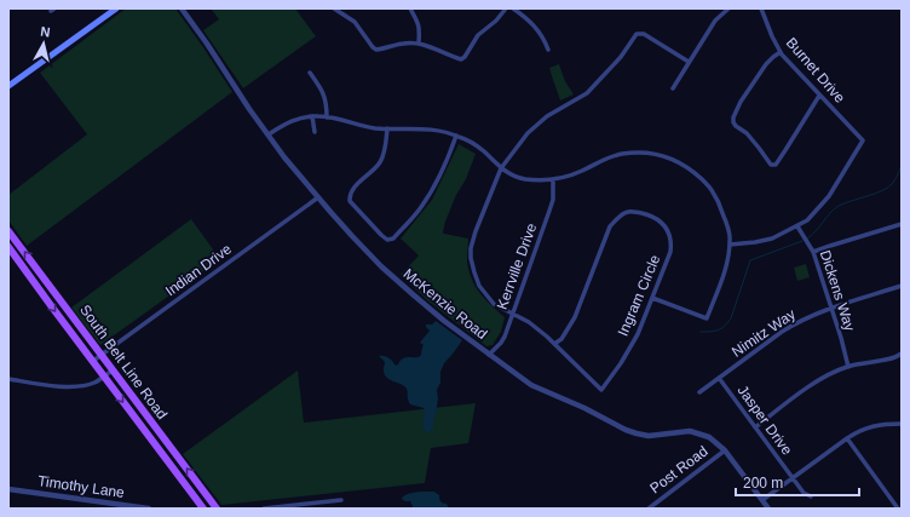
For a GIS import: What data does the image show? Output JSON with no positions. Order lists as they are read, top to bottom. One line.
{"streets":{"main road":["South Belt Line Road"],"street":["Burnet Drive","Kerrville Drive","Indian Drive","Dickens Way","Ingram Circle","McKenzie Road","Nimitz Way","Jasper Drive","Post Road","Timothy Lane"]},"crossings":[["Burnet Drive","Dickens Way"],["Kerrville Drive","McKenzie Road"],["Indian Drive","McKenzie Road"],["Indian Drive","South Belt Line Road"],["Dickens Way","Nimitz Way"],["McKenzie Road","Post Road"],["Nimitz Way","Jasper Drive"]],"scale_bar":"200 m","north":"top"}
